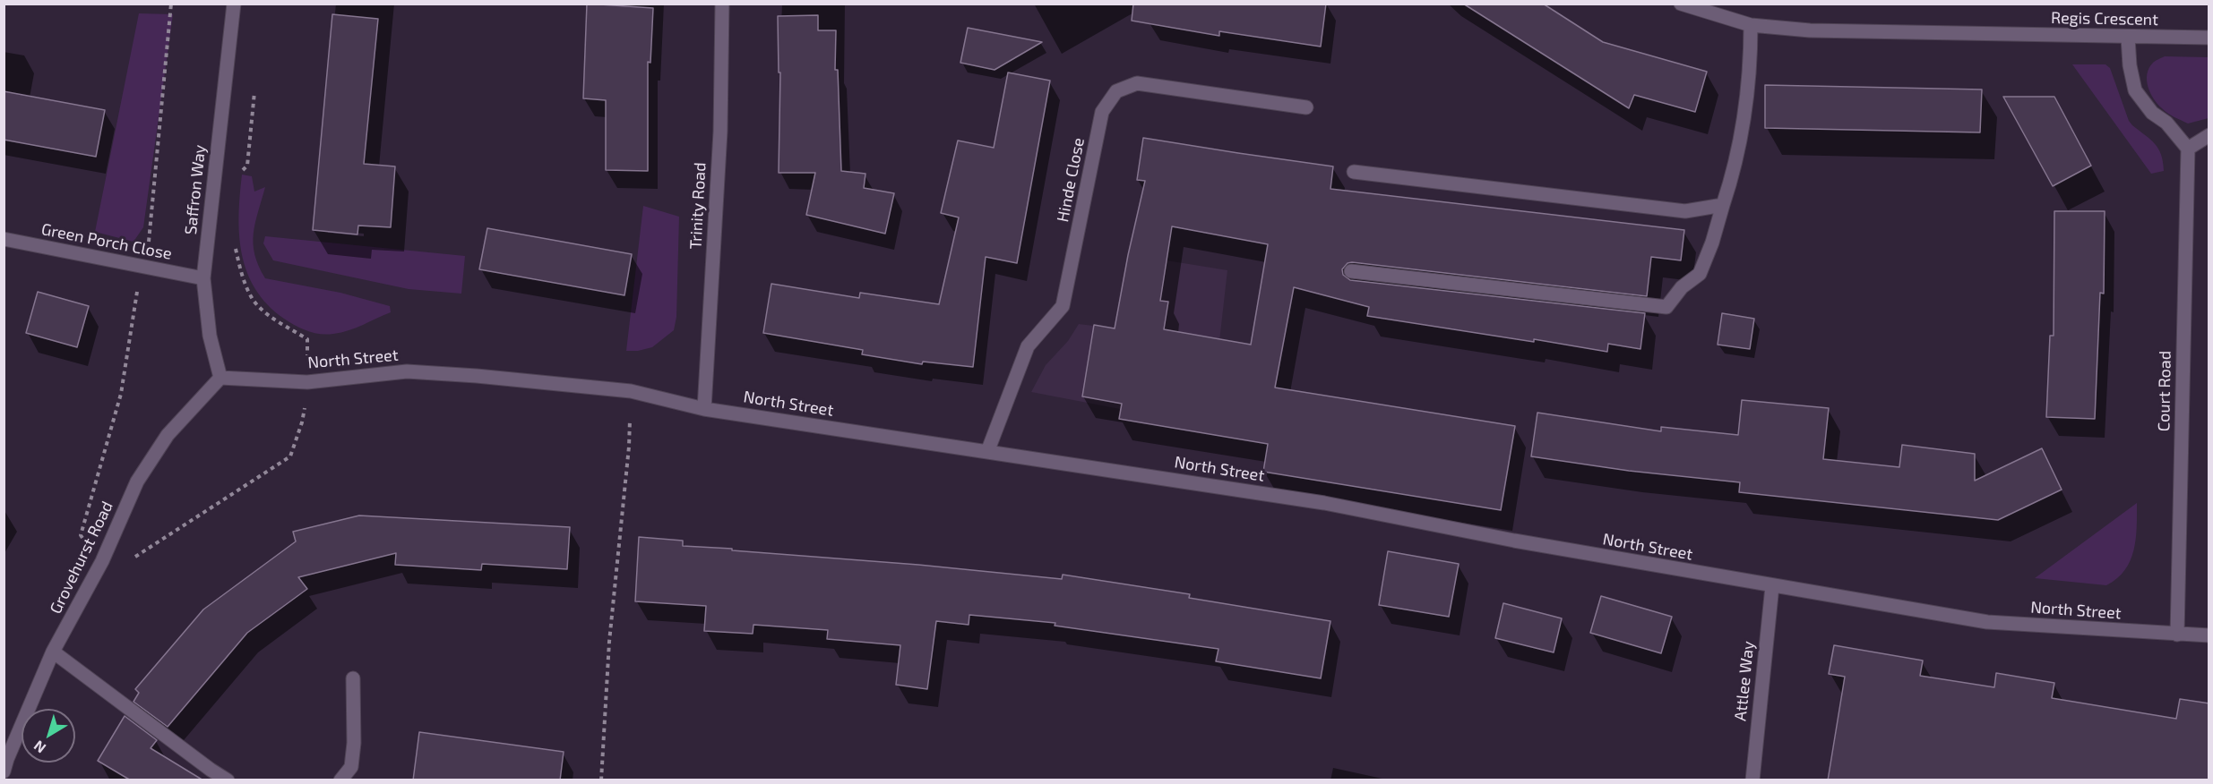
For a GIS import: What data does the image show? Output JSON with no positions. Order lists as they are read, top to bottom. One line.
{"streets":{"street":["Regis Crescent","Hinde Close","Saffron Way","Trinity Road","Green Porch Close","North Street","Court Road","Grovehurst Road","Attlee Way"]},"crossings":[["Hinde Close","North Street"],["Saffron Way","Green Porch Close"],["Saffron Way","North Street"],["Saffron Way","Grovehurst Road"],["Trinity Road","North Street"],["North Street","Court Road"],["North Street","Grovehurst Road"],["North Street","Attlee Way"]],"north":"bottom left"}
